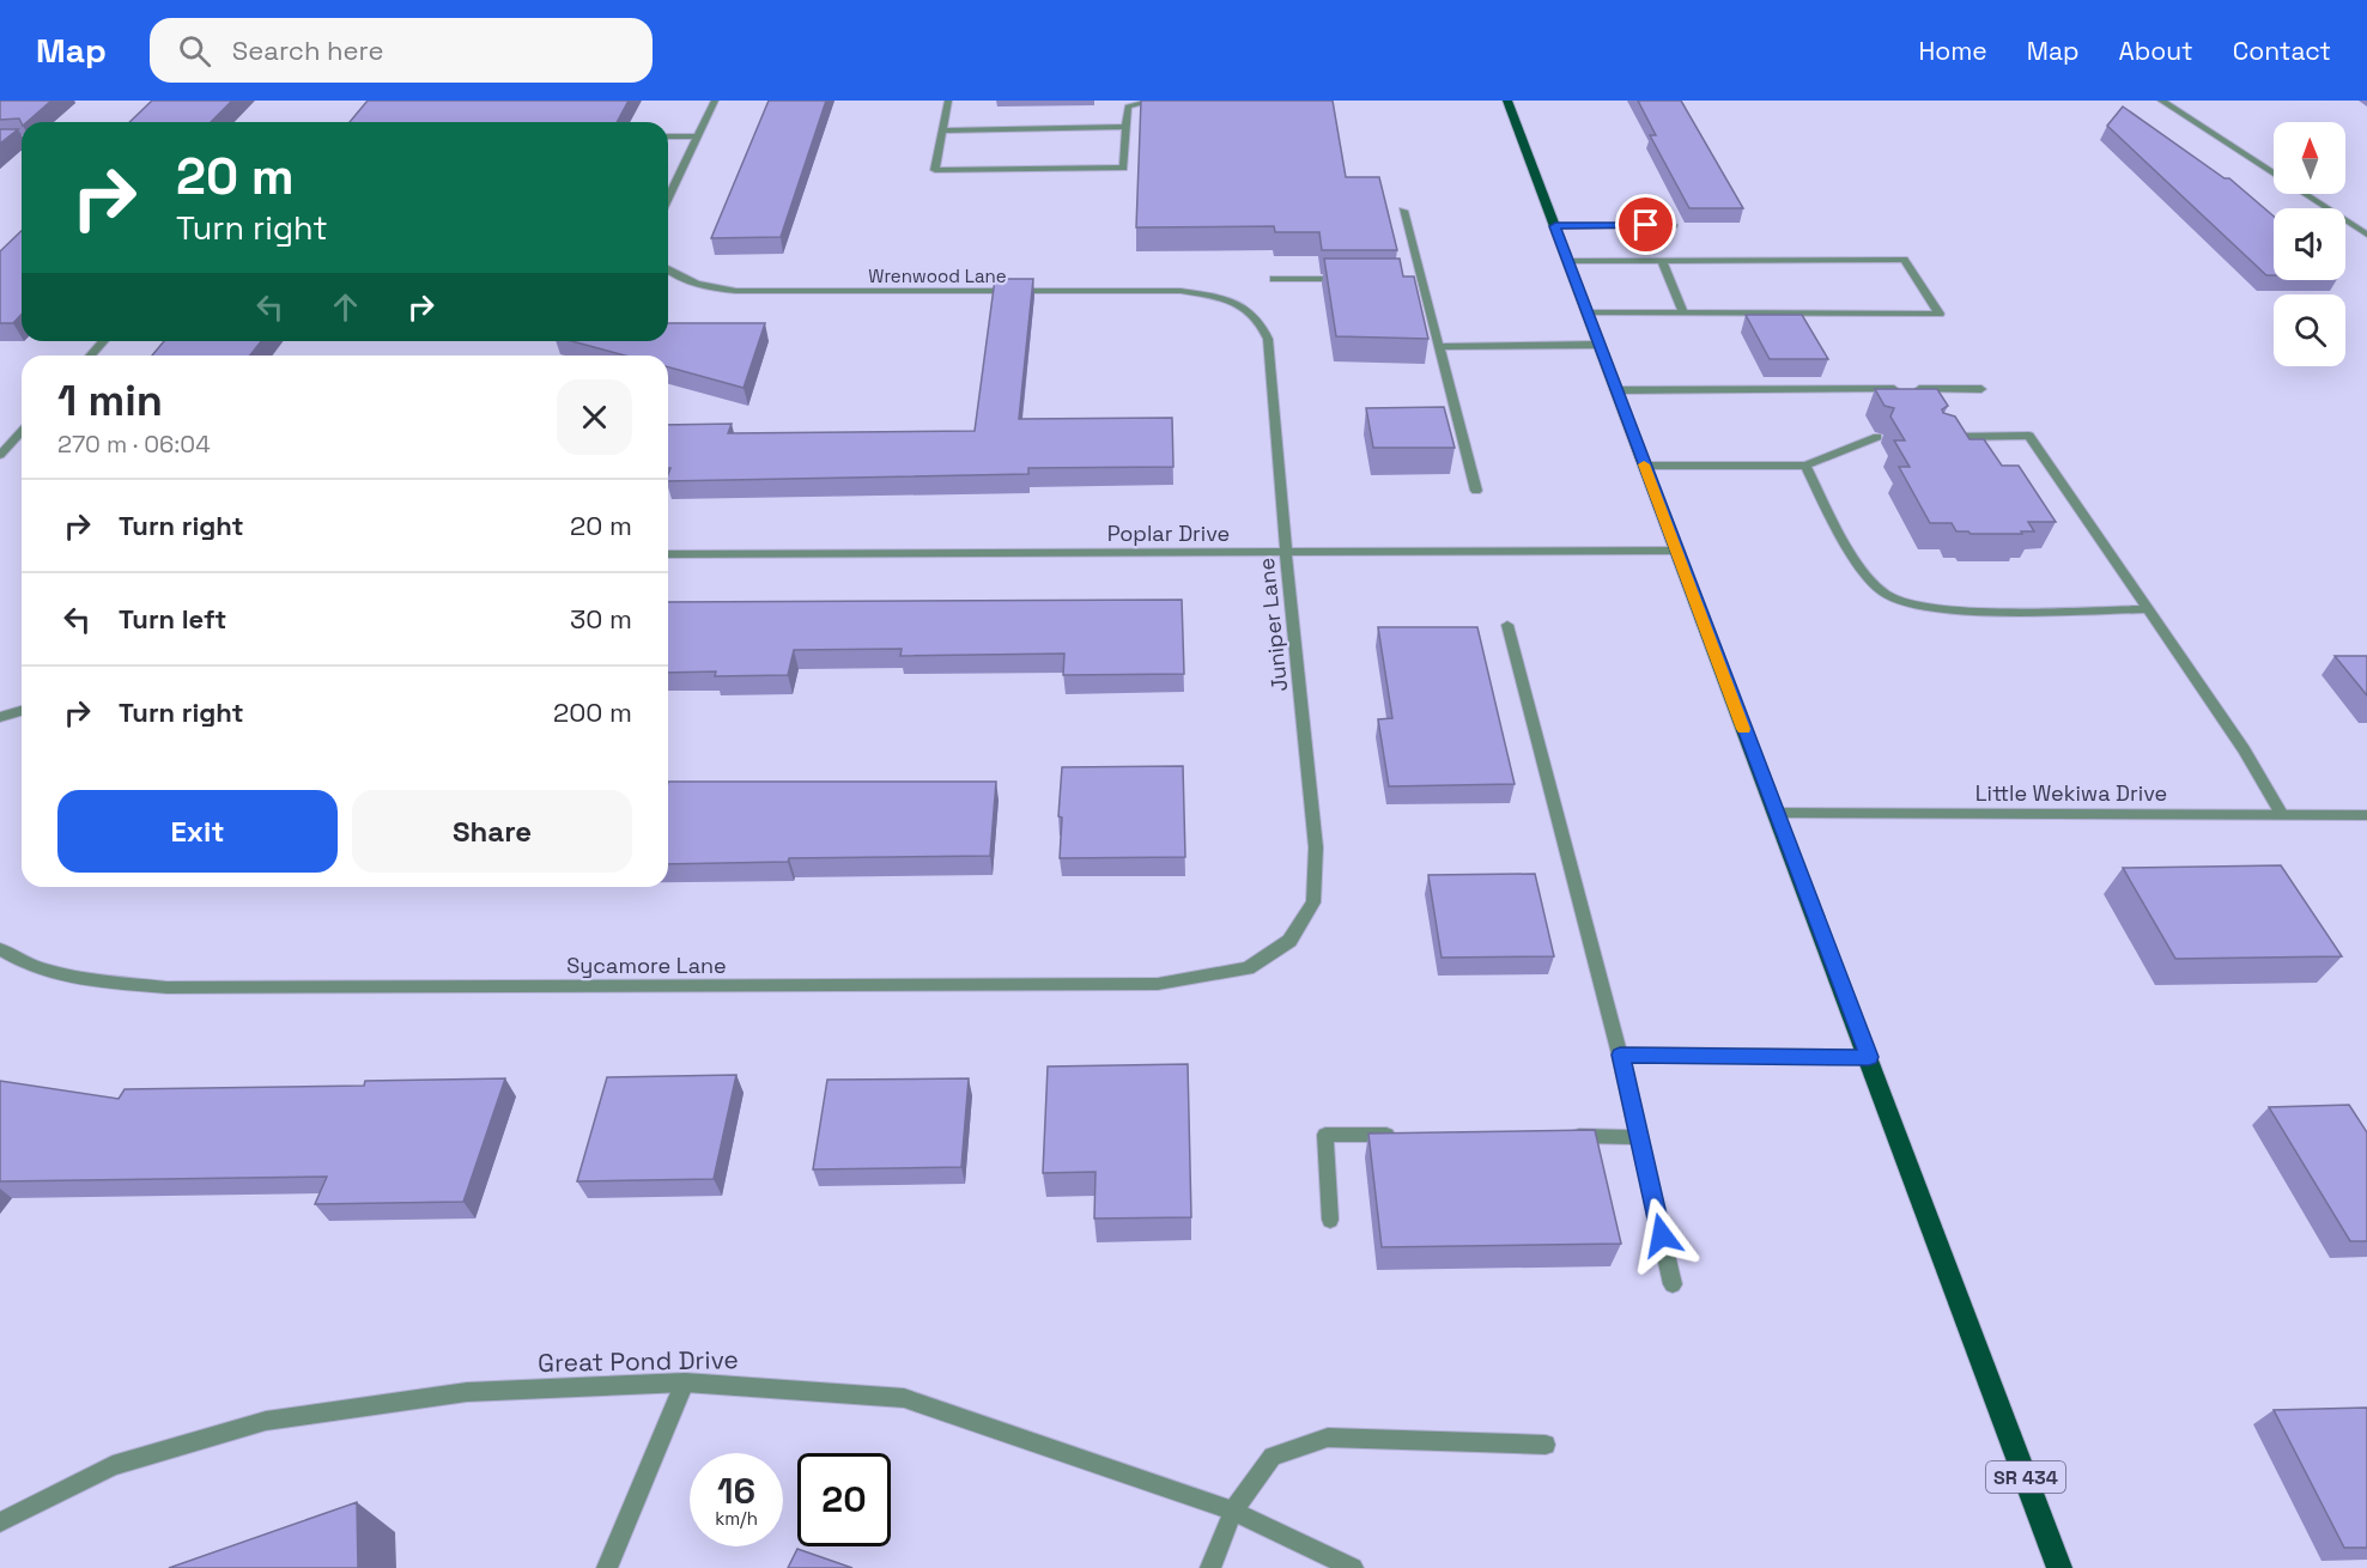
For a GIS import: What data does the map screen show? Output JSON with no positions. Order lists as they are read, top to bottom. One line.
{"streets":{"main road":["SR 434"],"street":["Wrenwood Lane","Poplar Drive","Juniper Lane","Little Wekiwa Drive","Sycamore Lane","Great Pond Drive"]},"crossings":[["Wrenwood Lane","Juniper Lane"],["Poplar Drive","Juniper Lane"],["Poplar Drive","SR 434"],["Juniper Lane","Sycamore Lane"],["Little Wekiwa Drive","SR 434"]],"north":"top","page":{"header":"Map","search":"Search here","nav":["Home","Map","About","Contact"],"turn":["20 m","Turn right"],"heading":["1 min","270 m · 06:04"],"list":[{"name":"Turn right","value":"20 m"},{"name":"Turn left","value":"30 m"},{"name":"Turn right","value":"200 m"}],"buttons":["Exit","Share"],"speed":"16 km/h","limit":"20"}}
